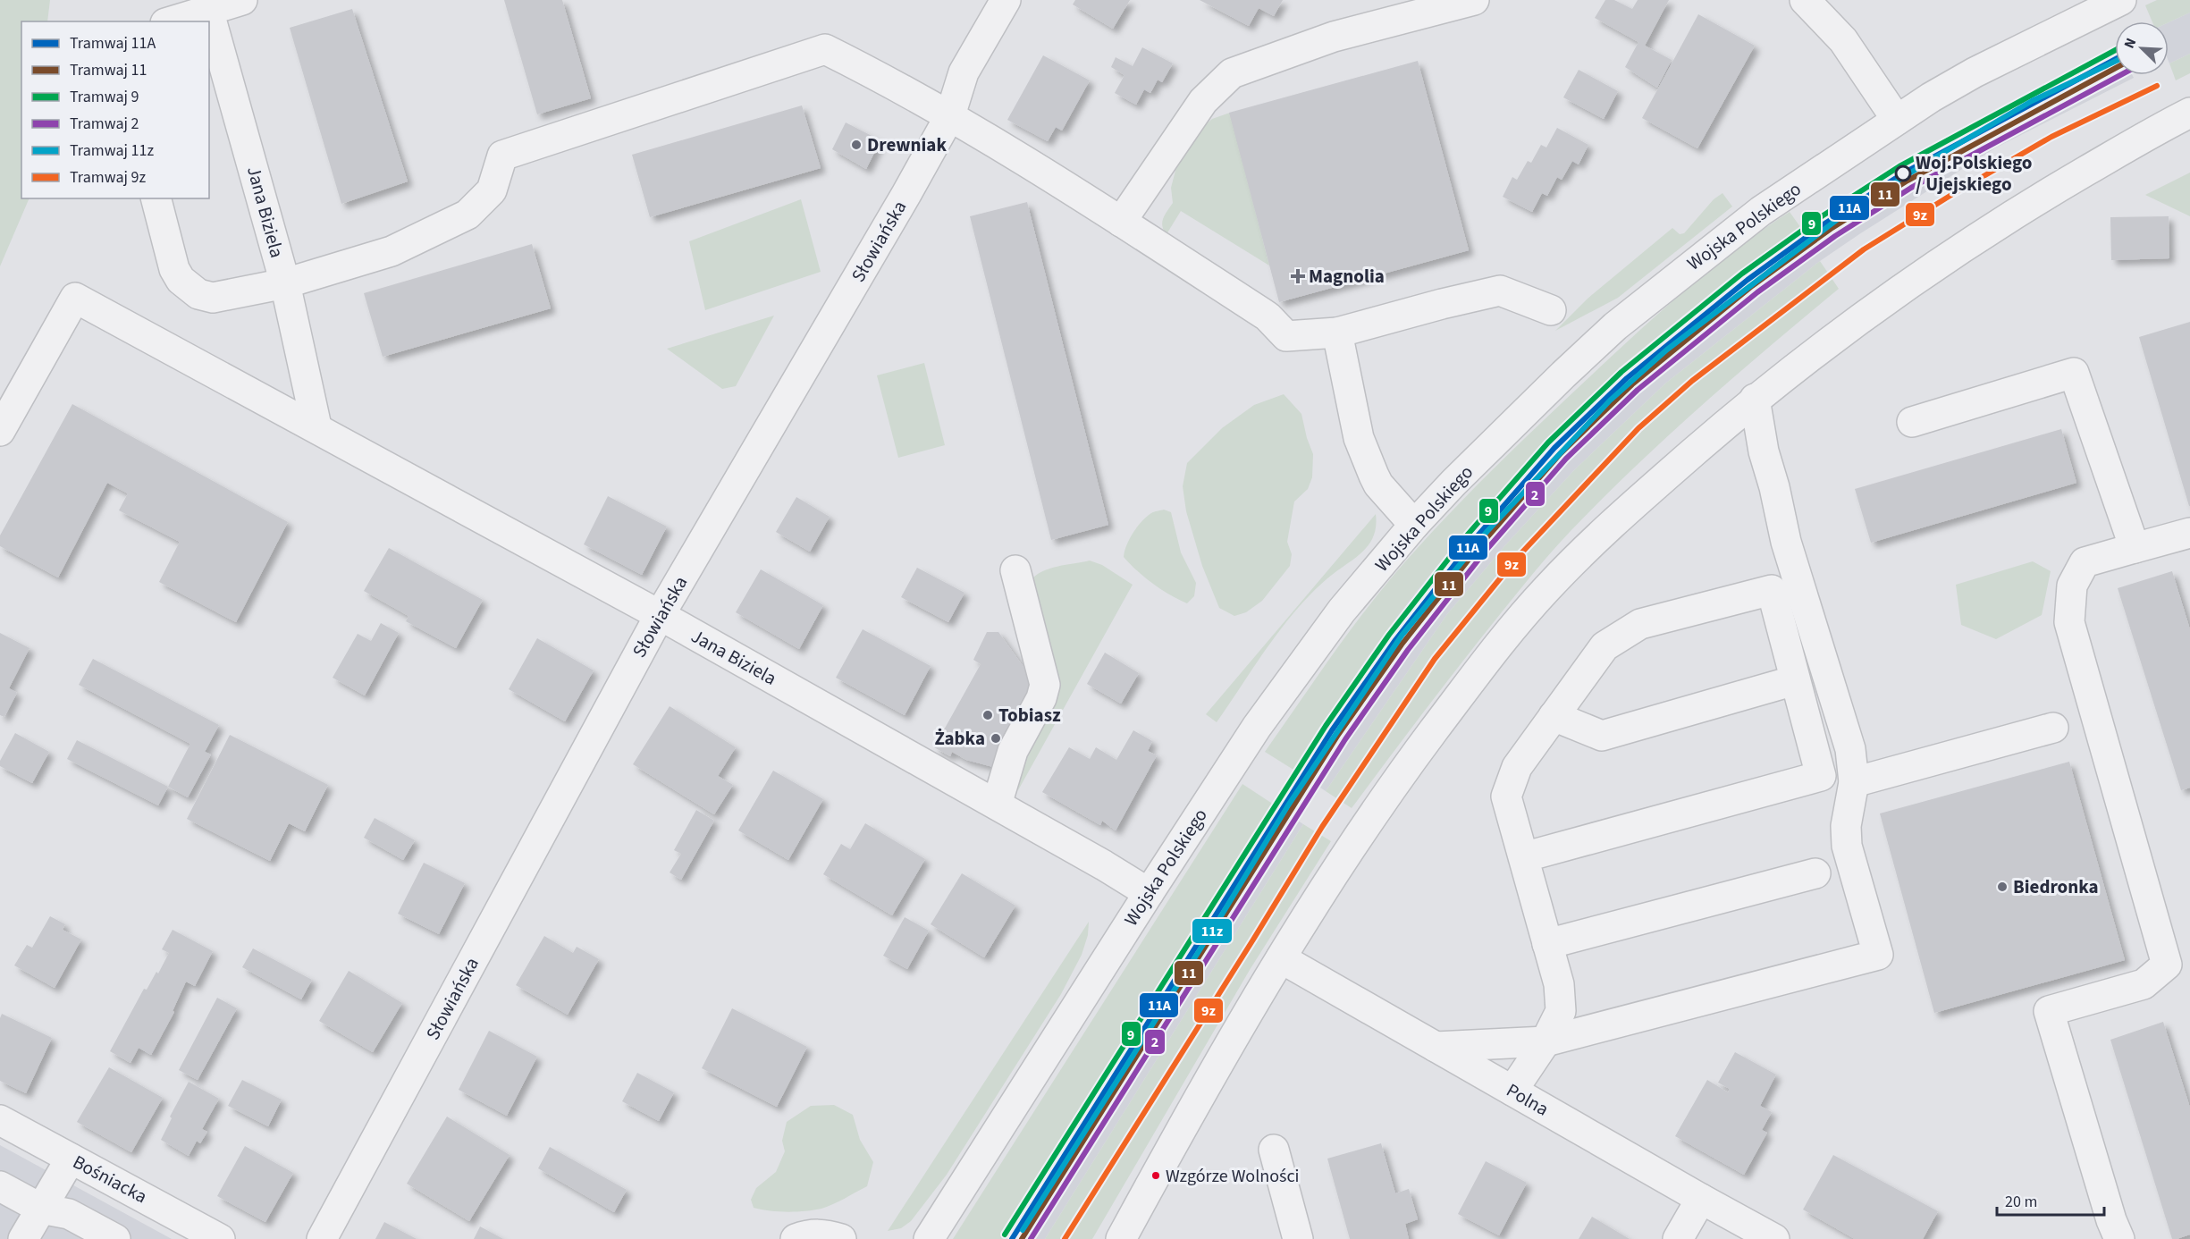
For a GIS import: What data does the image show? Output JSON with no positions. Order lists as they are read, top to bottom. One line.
{"streets":{"street":["Jana Biziela","Wojska Polskiego","Słowiańska","Polna","Bośniacka"]},"crossings":[["Jana Biziela","Wojska Polskiego"],["Jana Biziela","Słowiańska"]],"places":{"other":["Drewniak","Woj.Polskiego / Ujejskiego","Tobiasz","Żabka","Biedronka","Wzgórze Wolności"],"health":["Magnolia"]},"lines":["tram line 9","tram line 11A","tram line 11z","tram line 11","tram line 2","tram line 9z"],"legend":["Tramwaj 11A","Tramwaj 11","Tramwaj 9","Tramwaj 2","Tramwaj 11z","Tramwaj 9z"],"scale_bar":"20 m","north":"top left"}
